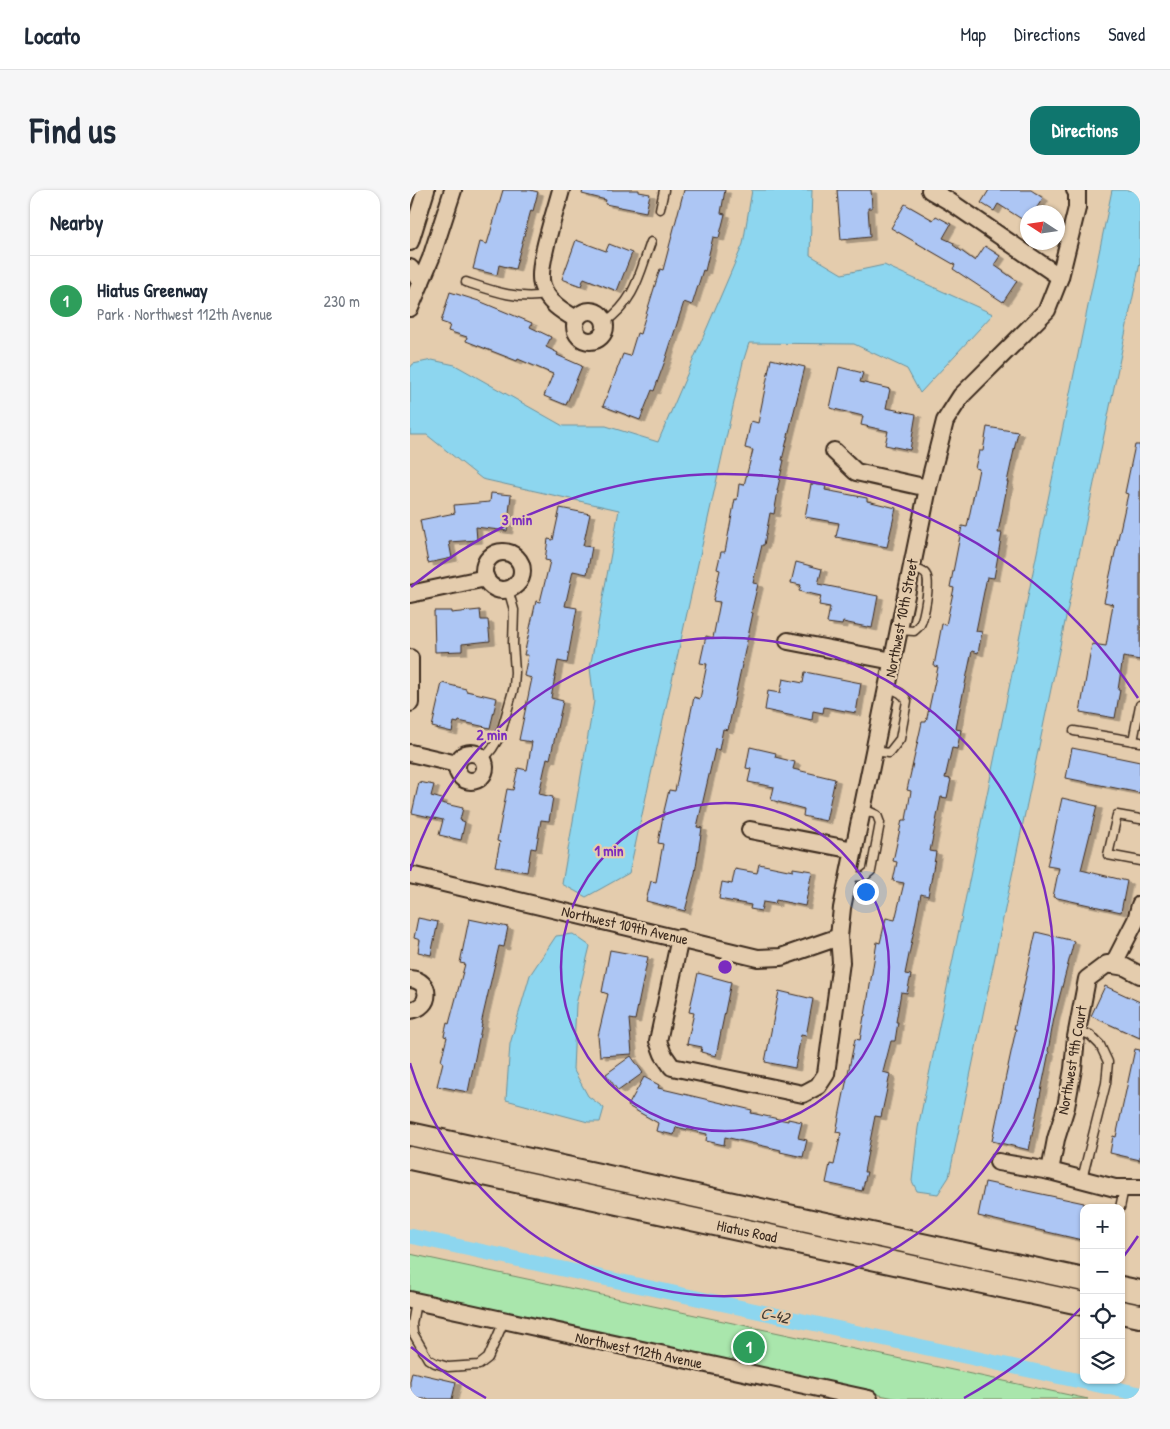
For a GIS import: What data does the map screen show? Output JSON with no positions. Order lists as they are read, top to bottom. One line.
{"streets":{"main road":["Hiatus Road"],"street":["Northwest 10th Street","Northwest 109th Avenue","Northwest 9th Court","Northwest 112th Avenue"]},"crossings":[["Northwest 10th Street","Northwest 109th Avenue"]],"water":["C-42"],"north":"left","page":{"header":"Locato","nav":["Map","Directions","Saved"],"buttons":"Directions","title":"Find us","heading":"Nearby","list":[{"mark":"1","name":"Hiatus Greenway","note":"Park · Northwest 112th Avenue","value":"230 m"}],"map_buttons":["+","−"],"pins":"1"},"rings":["3 min","2 min","1 min"]}
